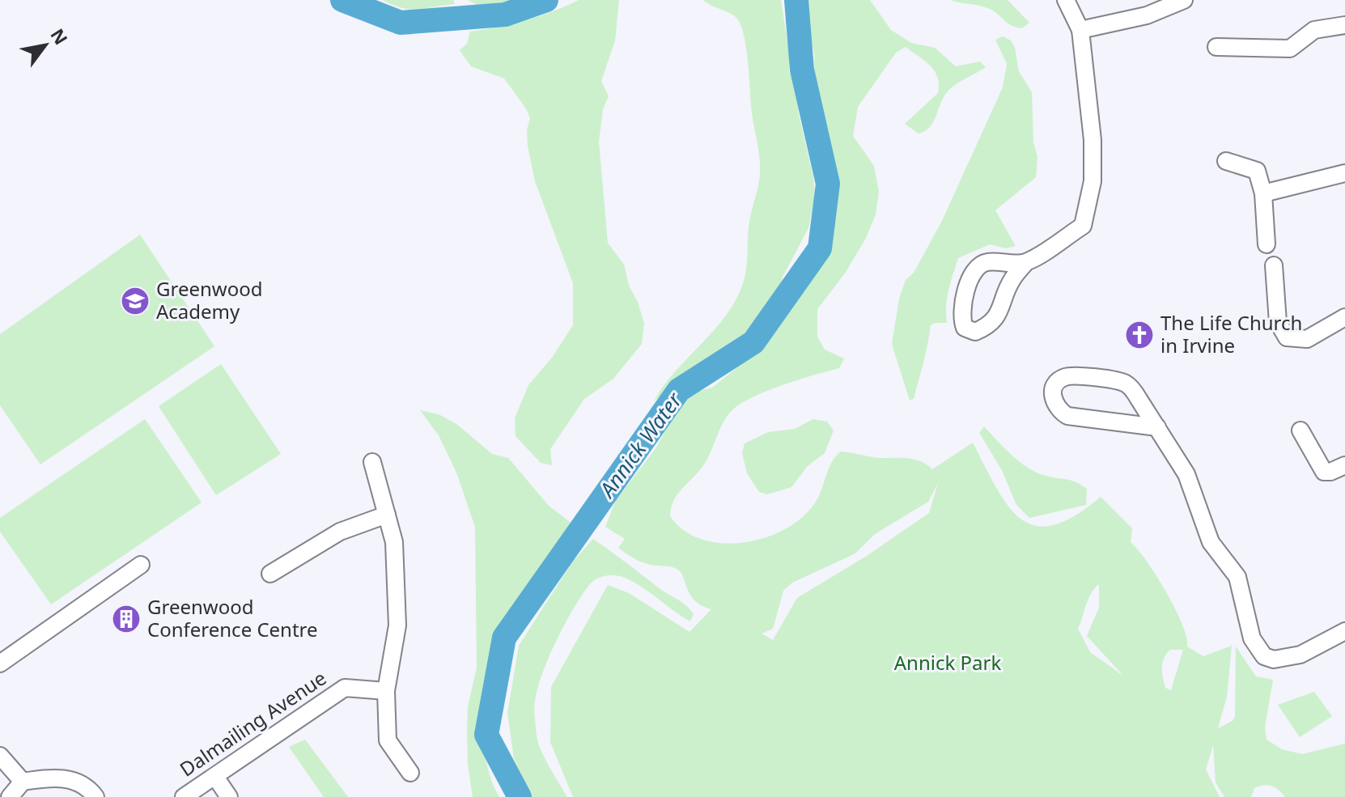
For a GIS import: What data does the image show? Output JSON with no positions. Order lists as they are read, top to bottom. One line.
{"streets":{"street":["Dalmailing Avenue"]},"water":["Annick Water"],"parks":["Annick Park"],"places":{"school or university":["Greenwood Academy"],"church":["The Life Church in Irvine"],"building":["Greenwood Conference Centre"]},"north":"top right"}
